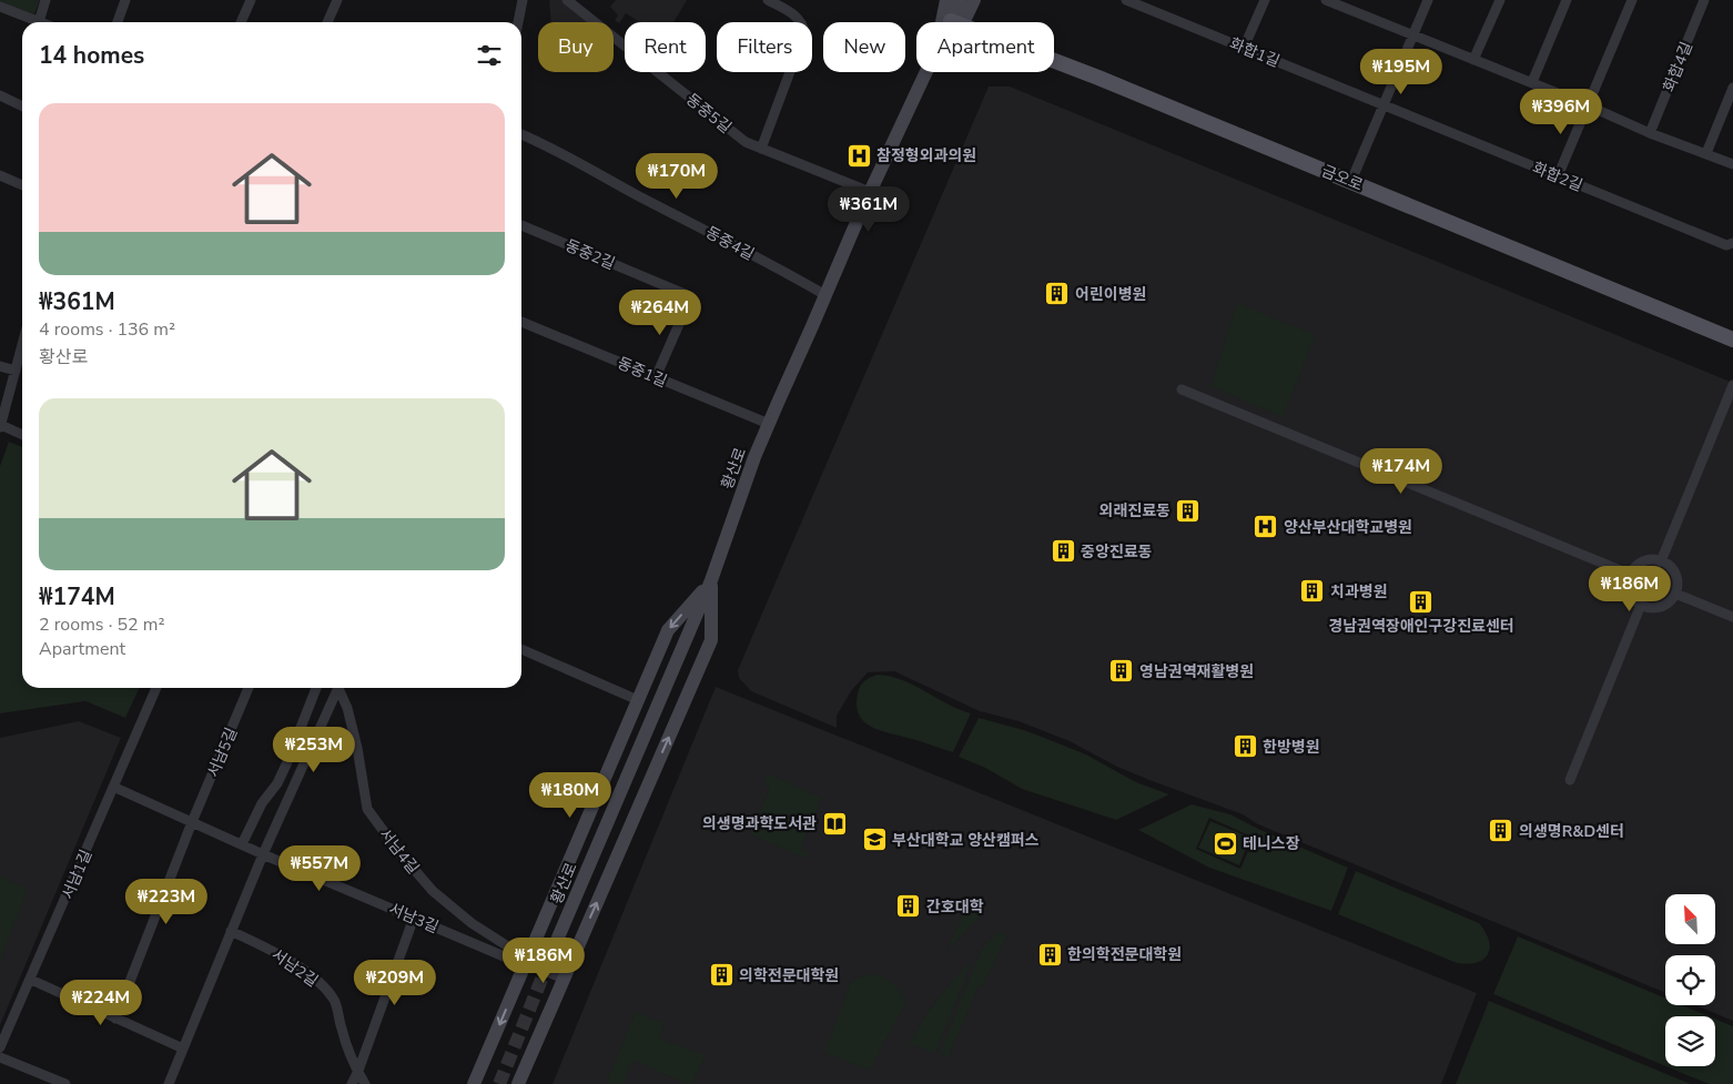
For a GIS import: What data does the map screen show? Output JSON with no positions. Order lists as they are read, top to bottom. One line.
{"streets":{"main road":["금오로","황산로"],"street":["화합1길","화합4길","동중5길","화합2길","동중4길","동중2길","동중1길","서남5길","서남4길","서남1길","서남3길","서남2길"]},"crossings":[["화합1길","화합2길"],["동중5길","황산로"],["동중4길","황산로"],["동중2길","동중1길"],["동중1길","황산로"],["서남5길","서남3길"],["서남4길","서남3길"],["서남1길","서남3길"]],"places":{"hospital":["참정형외과의원","양산부산대학교병원"],"building":["어린이병원","외래진료동","중앙진료동","치과병원","경남권역장애인구강진료센터","영남권역재활병원","한방병원","의생명R&D센터","간호대학","한의학전문대학원","의학전문대학원"],"library":["의생명과학도서관"],"school or university":["부산대학교 양산캠퍼스"],"sports":["테니스장"]},"north":"top left","page":{"chip":["Buy","Rent","Filters","New","Apartment"],"heading":"14 homes","price":["₩195M","₩396M","₩170M","₩361M","₩264M","₩174M","₩186M","₩253M","₩180M","₩557M","₩223M","₩186M","₩209M","₩224M"],"list":[{"name":"₩361M","note":"4 rooms · 136 m² · 황산로"},{"name":"₩174M","note":"2 rooms · 52 m² · Apartment"}]}}
